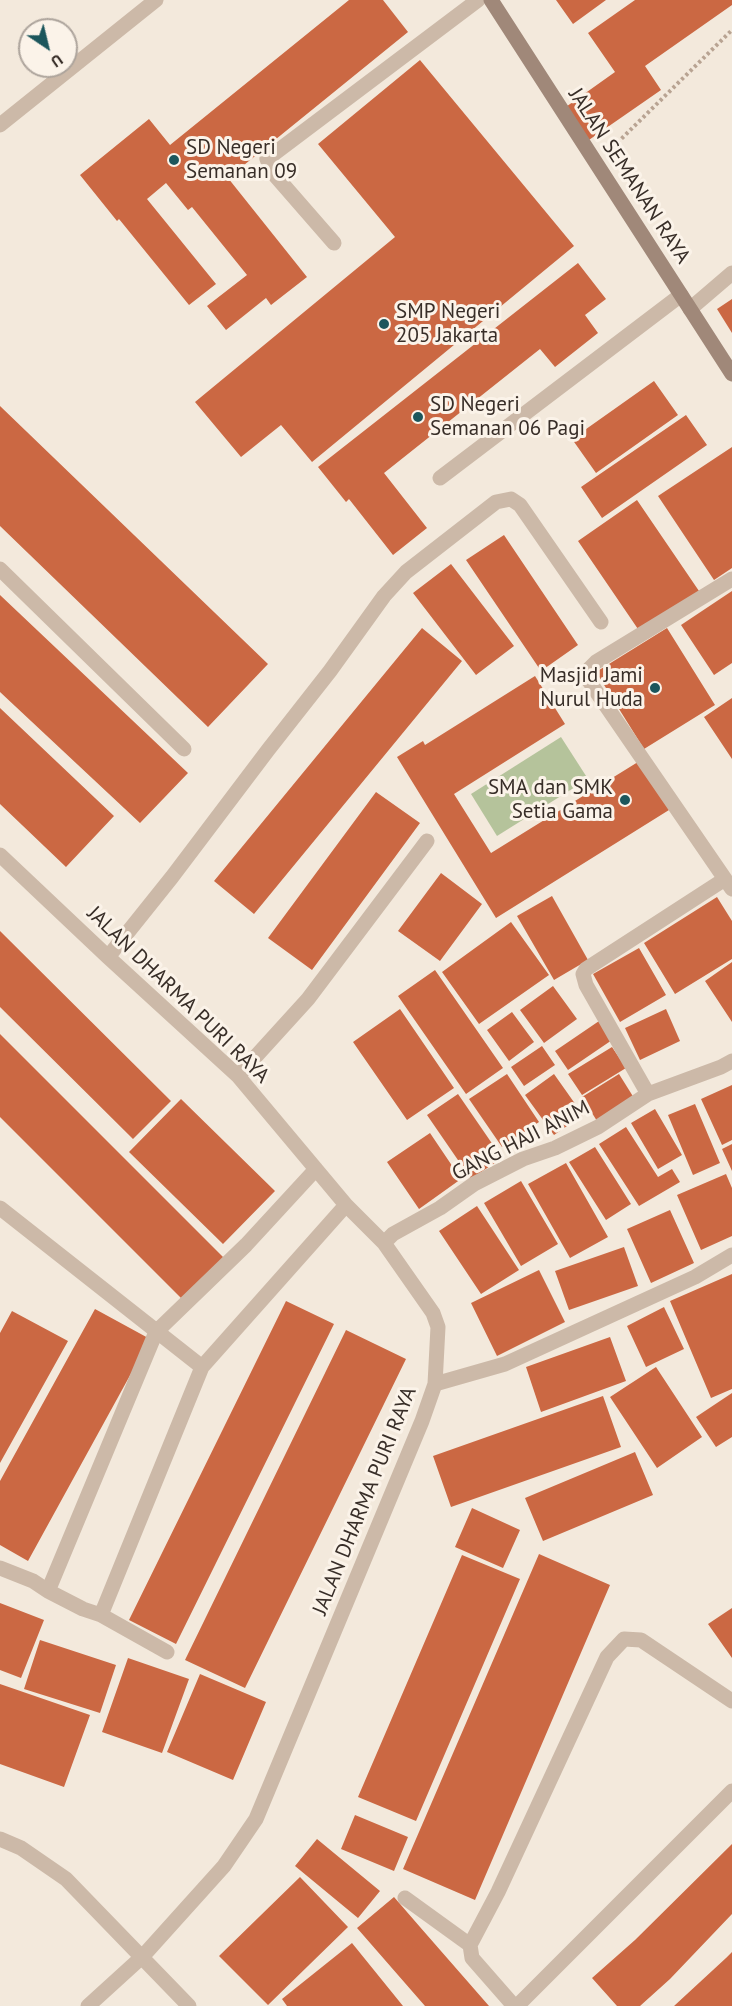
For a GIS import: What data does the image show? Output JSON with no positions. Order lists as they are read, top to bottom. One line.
{"streets":{"street":["JALAN SEMANAN RAYA","JALAN DHARMA PURI RAYA","GANG HAJI ANIM"]},"crossings":[["JALAN DHARMA PURI RAYA","GANG HAJI ANIM"]],"places":["SD Negeri Semanan 09","SMP Negeri 205 Jakarta","SD Negeri Semanan 06 Pagi","Masjid Jami Nurul Huda","SMA dan SMK Setia Gama"],"north":"bottom right"}
